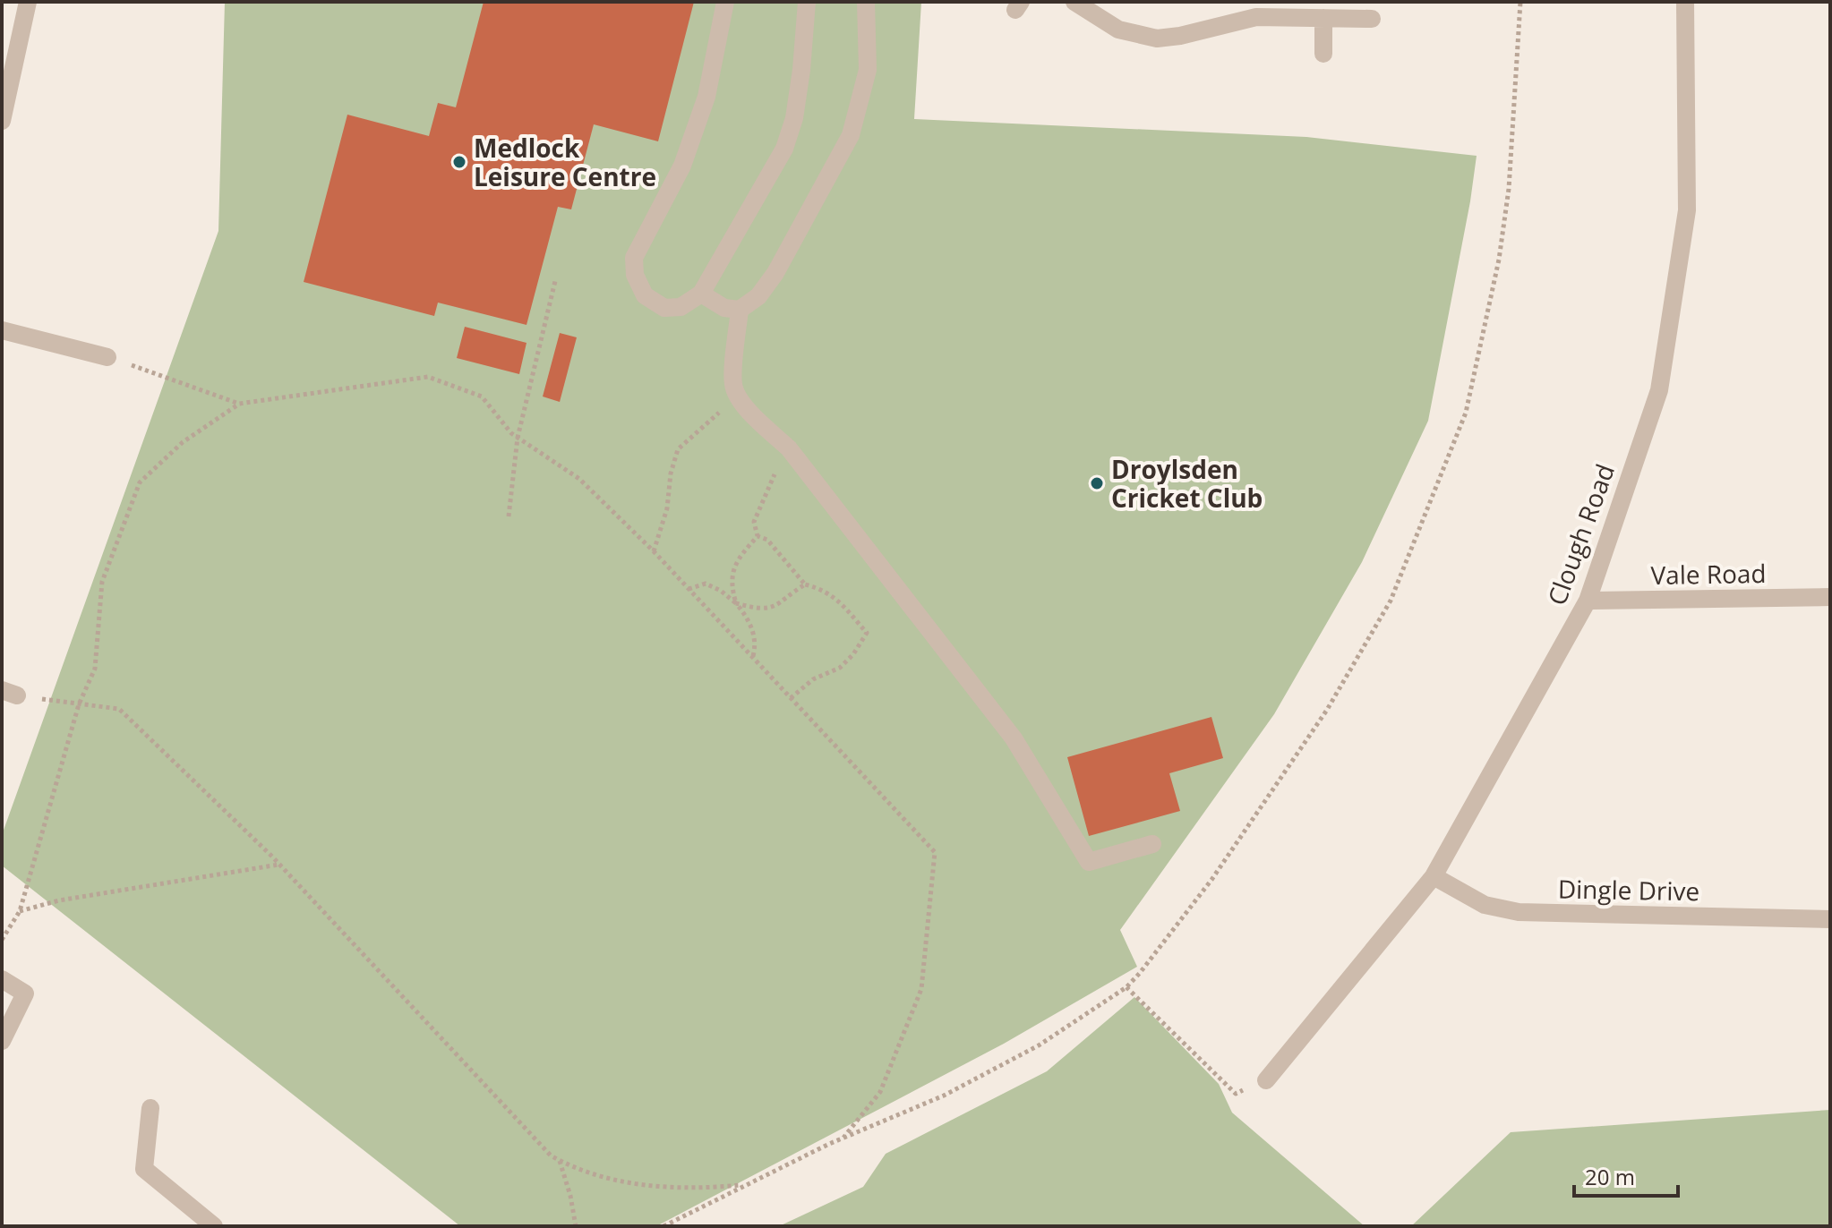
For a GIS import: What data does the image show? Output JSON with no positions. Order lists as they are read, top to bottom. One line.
{"streets":{"street":["Clough Road","Vale Road","Dingle Drive"]},"crossings":[["Clough Road","Vale Road"],["Clough Road","Dingle Drive"]],"places":["Medlock Leisure Centre","Droylsden Cricket Club"],"scale_bar":"20 m"}
